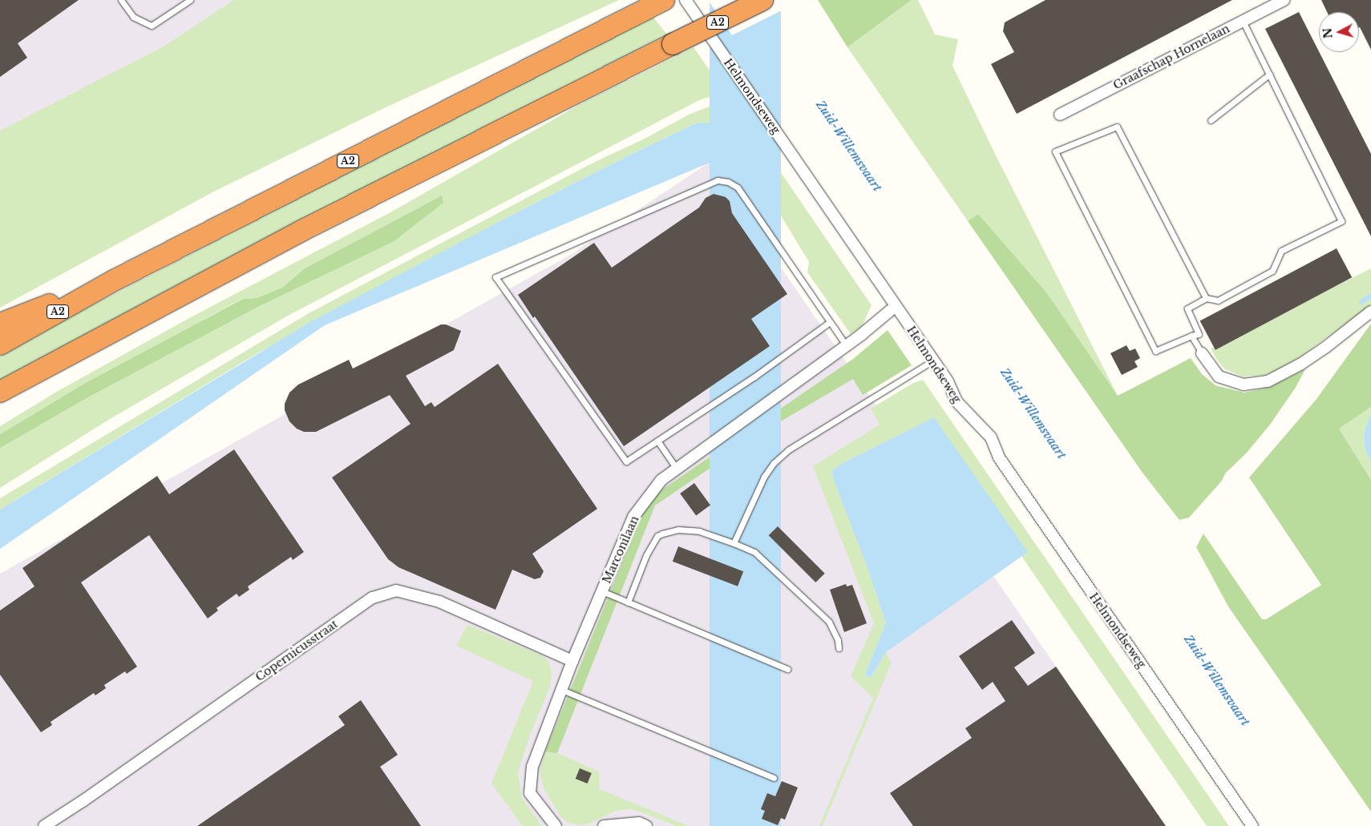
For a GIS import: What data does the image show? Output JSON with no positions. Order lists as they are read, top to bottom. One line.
{"streets":{"highway":["A2"],"street":["Graafschap Hornelaan","Helmondseweg","Marconilaan","Copernicusstraat"]},"crossings":[["Helmondseweg","Marconilaan"],["Marconilaan","Copernicusstraat"]],"water":["Zuid-Willemsvaart"],"north":"left"}
